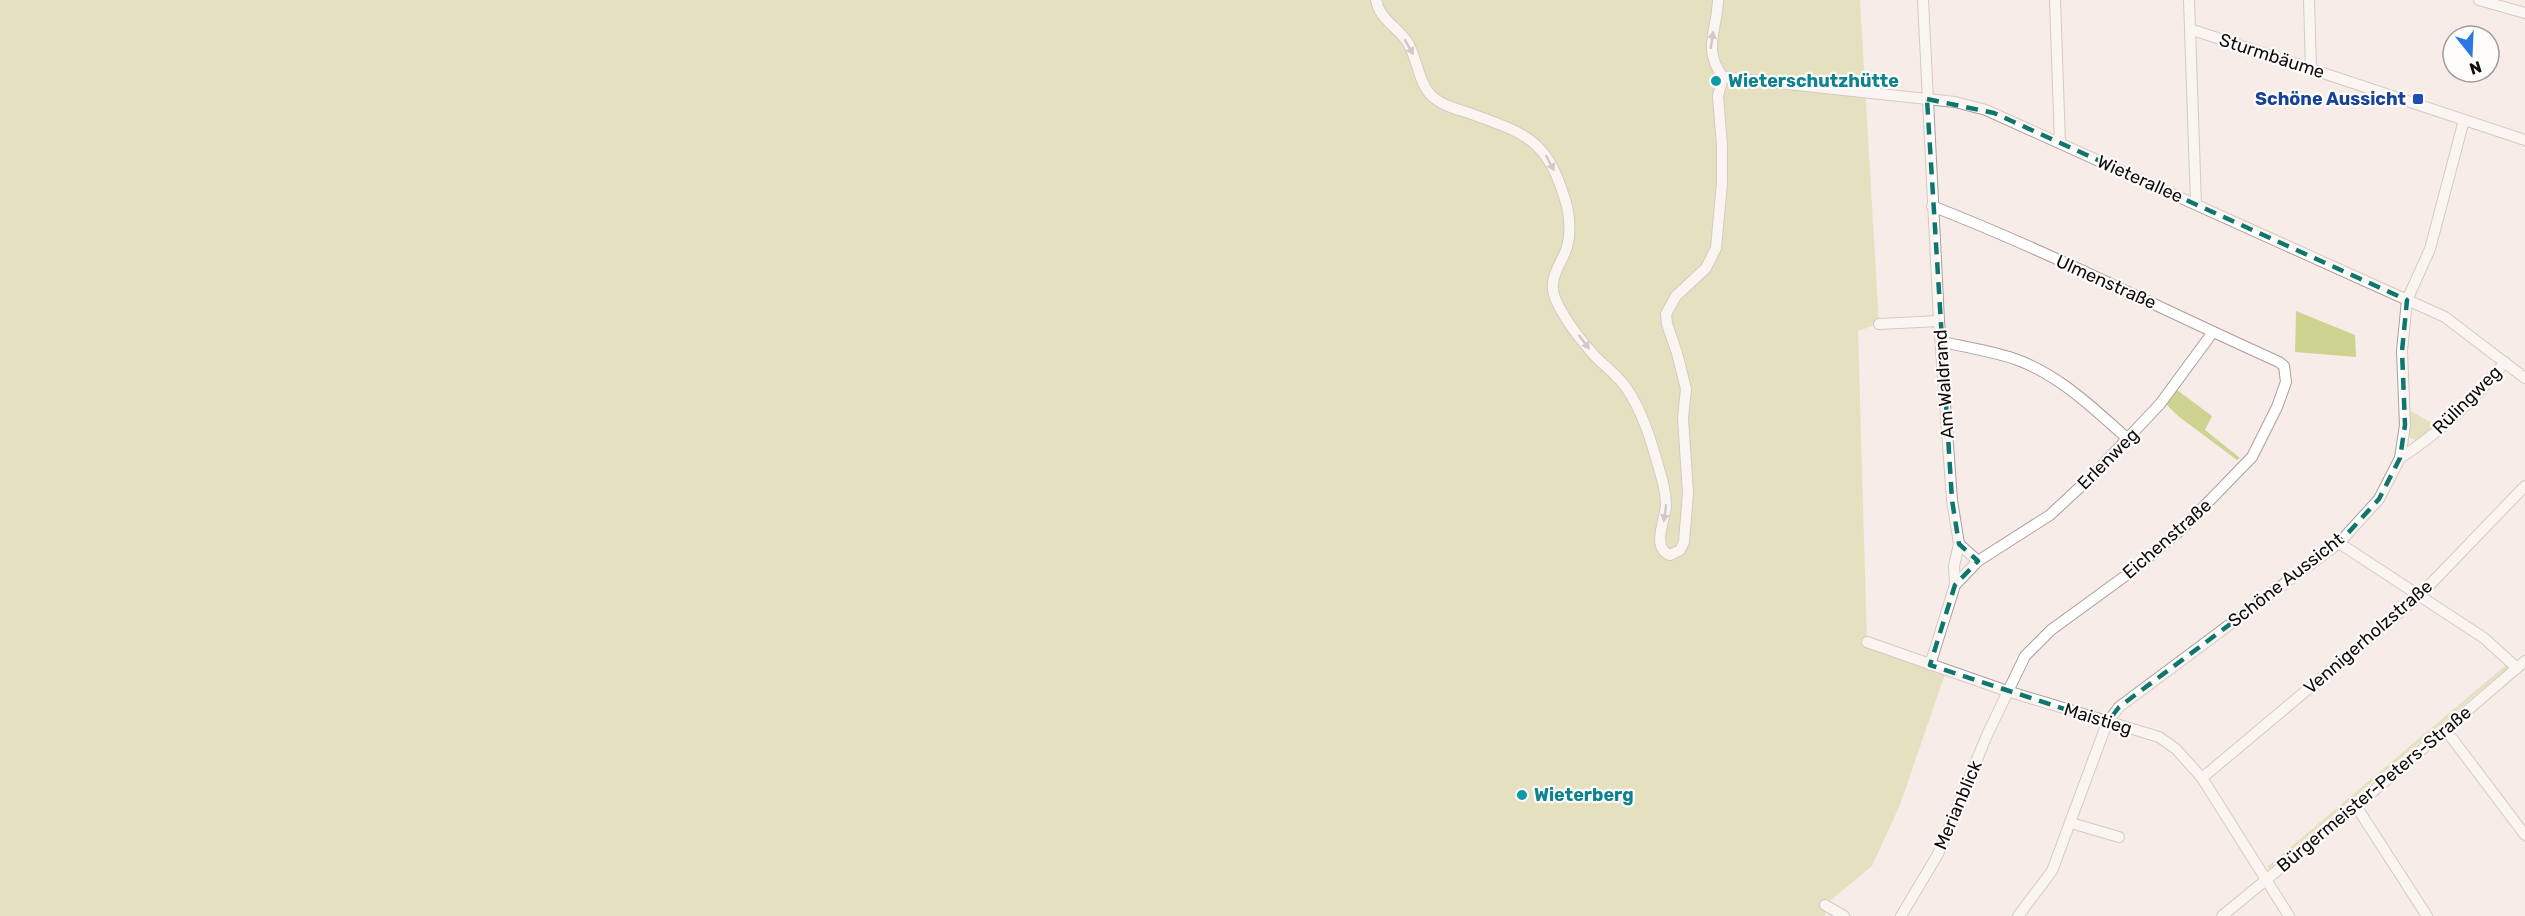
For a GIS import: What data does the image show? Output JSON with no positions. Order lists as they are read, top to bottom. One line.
{"streets":{"street":["Sturmbäume","Wieterallee","Ulmenstraße","Am Waldrand","Rülingweg","Erlenweg","Eichenstraße","Schöne Aussicht","Vennigerholzstraße","Maistieg","Bürgermeister-Peters-Straße","Merianblick"]},"crossings":[["Sturmbäume","Schöne Aussicht"],["Wieterallee","Am Waldrand"],["Wieterallee","Rülingweg"],["Wieterallee","Schöne Aussicht"],["Ulmenstraße","Am Waldrand"],["Ulmenstraße","Erlenweg"],["Ulmenstraße","Eichenstraße"],["Am Waldrand","Erlenweg"],["Am Waldrand","Maistieg"],["Rülingweg","Schöne Aussicht"],["Eichenstraße","Maistieg"],["Eichenstraße","Merianblick"],["Schöne Aussicht","Maistieg"],["Vennigerholzstraße","Maistieg"],["Maistieg","Bürgermeister-Peters-Straße"],["Maistieg","Merianblick"]],"places":{"other":["Wieterschutzhütte","Wieterberg"],"transit":["Schöne Aussicht"]},"north":"bottom"}
